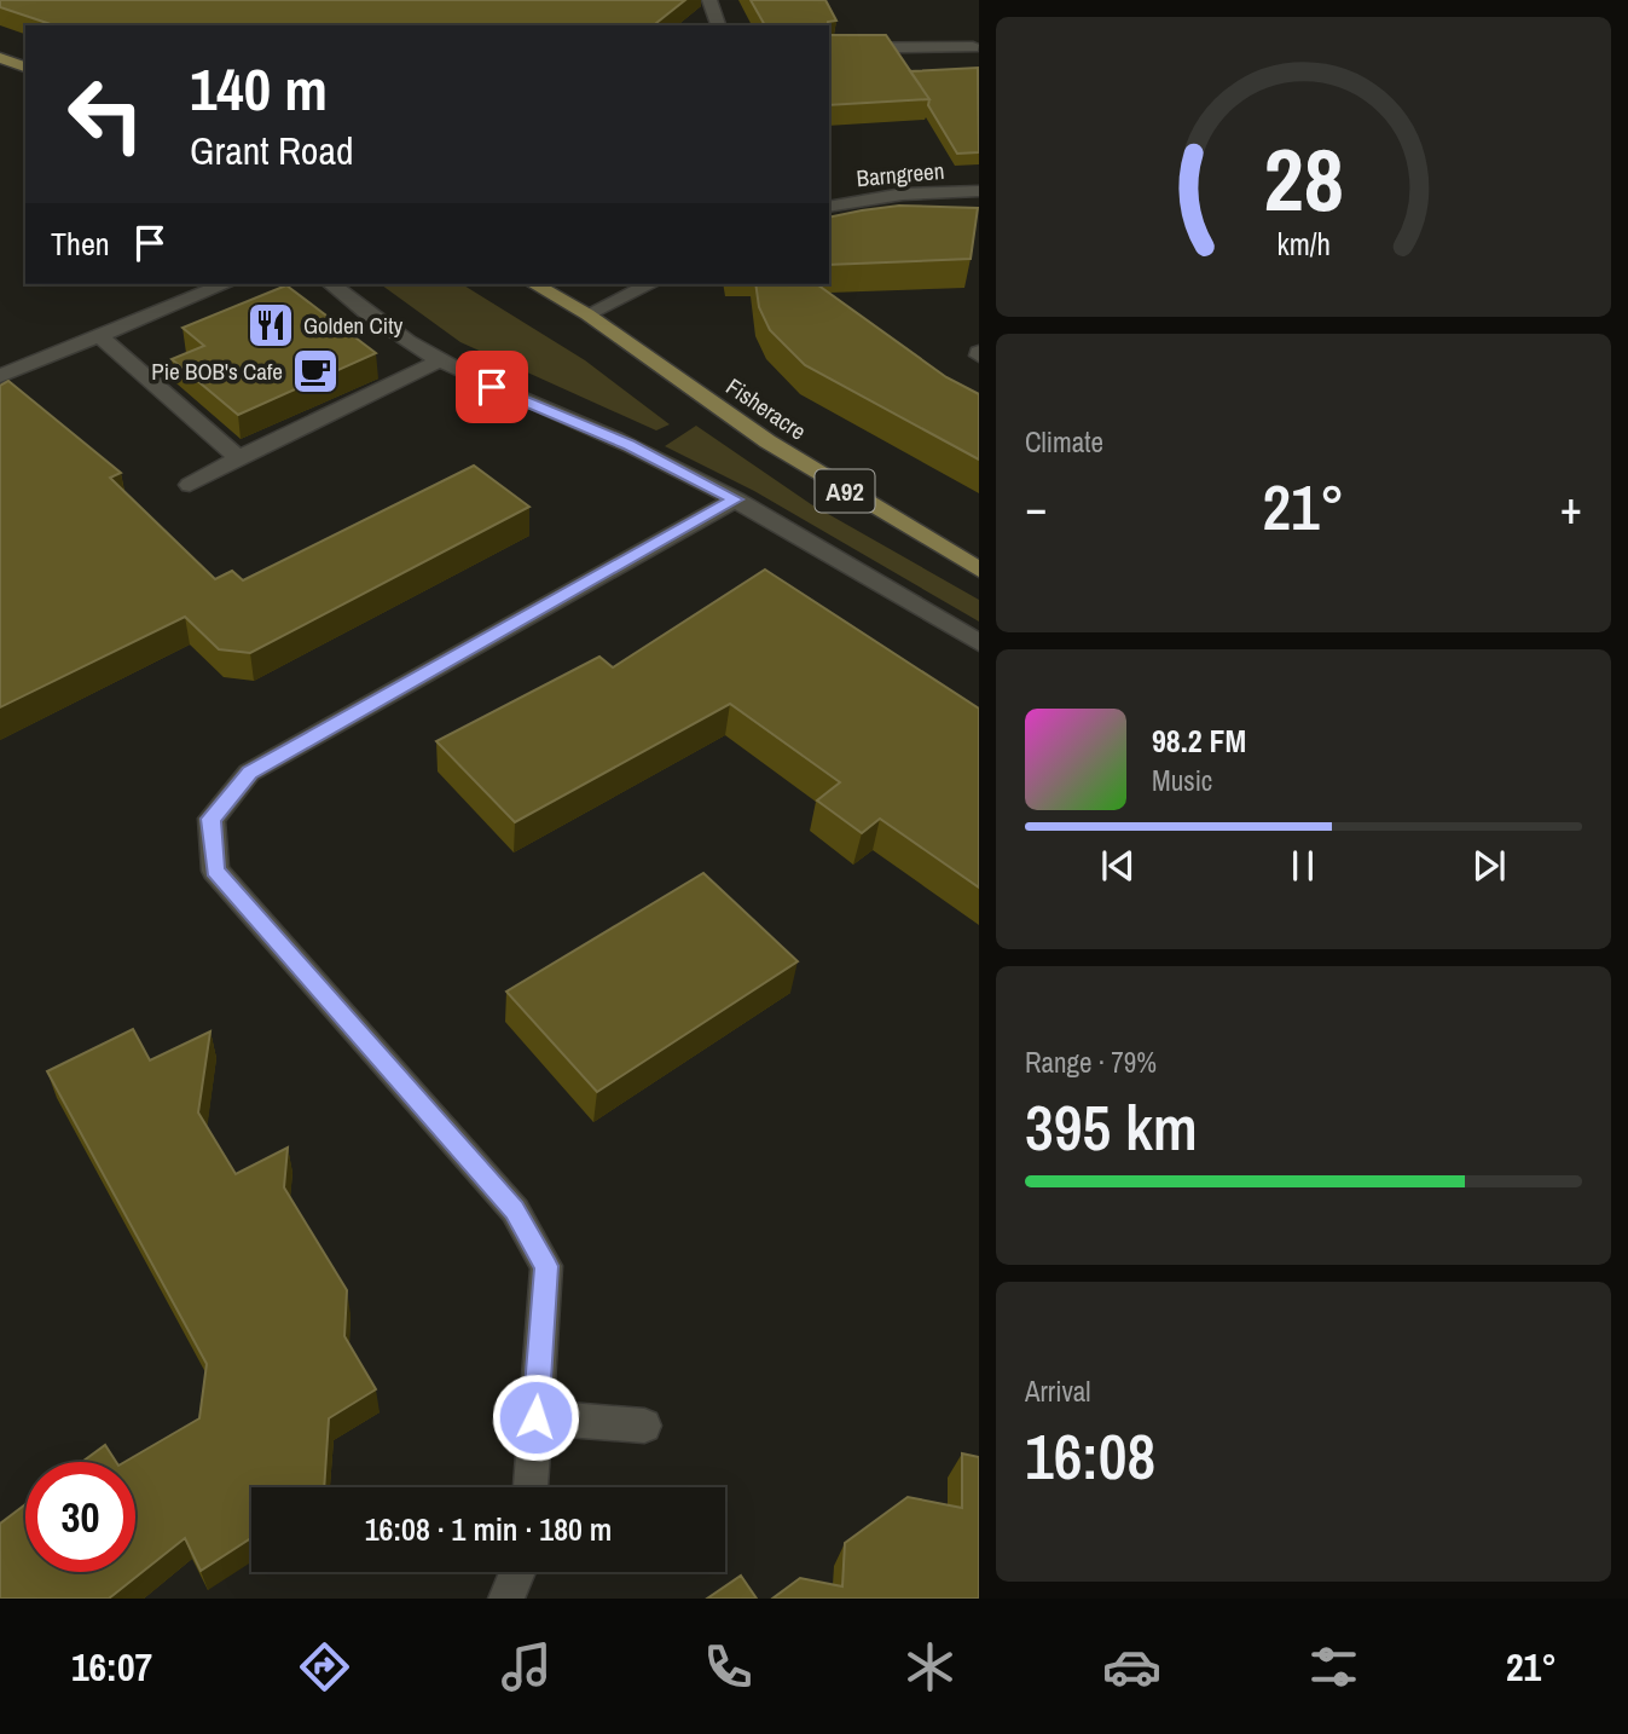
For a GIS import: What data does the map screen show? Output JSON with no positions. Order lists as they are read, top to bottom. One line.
{"streets":{"main road":["Fisheracre","A92"],"street":["Barngreen"]},"places":{"restaurant":["Golden City"],"cafe":["Pie BOB's Cafe"]},"page":{"turn":["140 m","Grant Road"],"then":"Then","tile":["Climate",["Range · 79%","395 km"],["Arrival","16:08"]],"heat":["−","21°","+"],"song":["98.2 FM","Music"],"limit":"30","trip":"16:08 · 1 min · 180 m","tabs":["16:07","21°"],"gauge":["28","km/h"]}}
